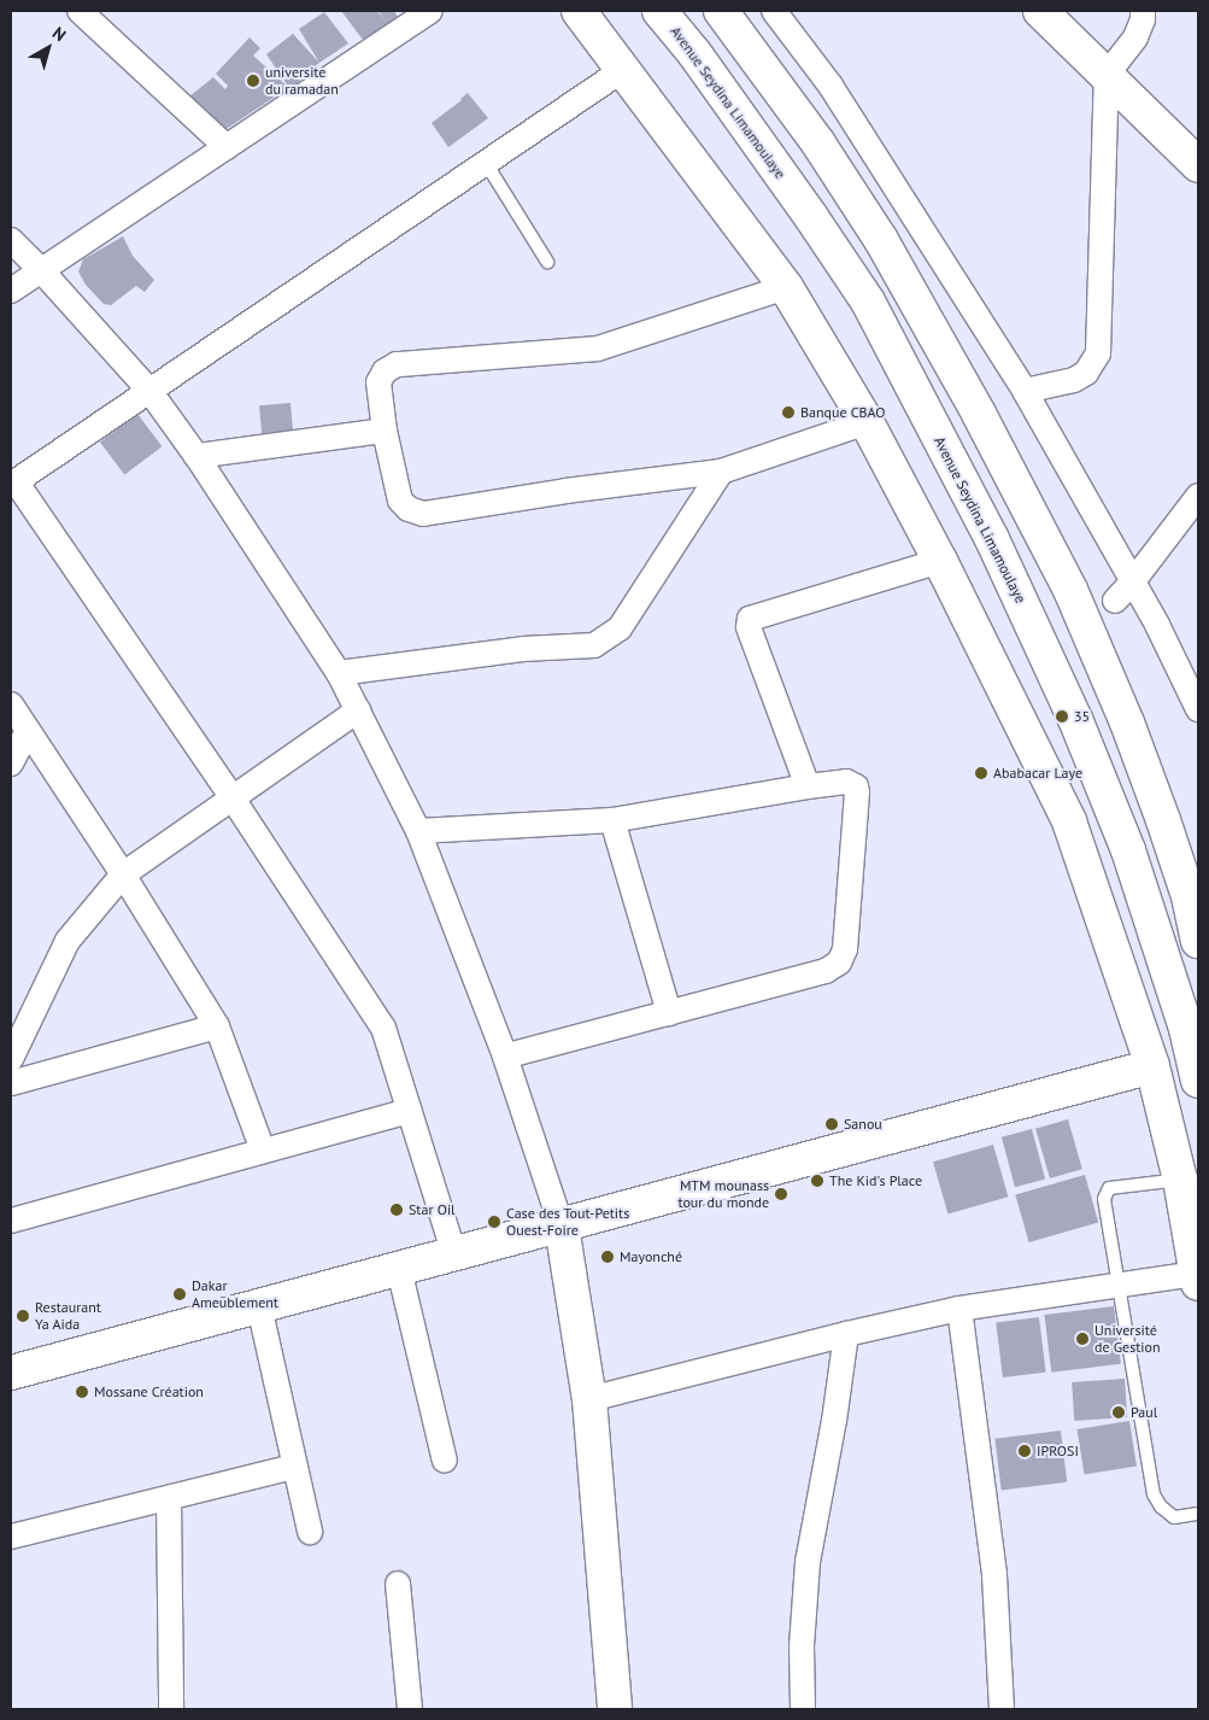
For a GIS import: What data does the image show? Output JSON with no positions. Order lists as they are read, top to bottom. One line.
{"streets":{"main road":["Avenue Seydina Limamoulaye"]},"places":["universite du ramadan","Banque CBAO","35","Ababacar Laye","Sanou","The Kid's Place","MTM mounass tour du monde","Star Oil","Case des Tout-Petits Ouest-Foire","Mayonché","Dakar Ameublement","Restaurant Ya Aida","Université de Gestion","Mossane Création","Paul","IPROSI"],"north":"top right"}
